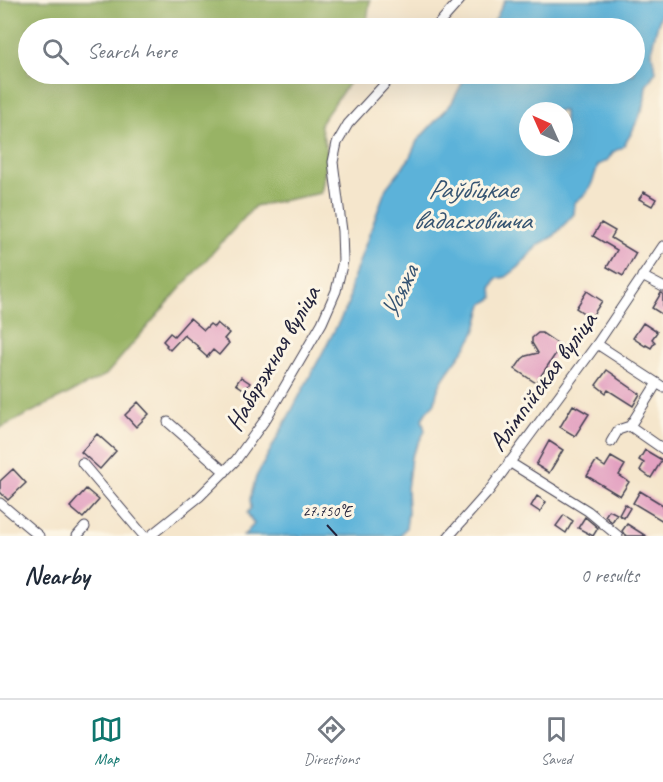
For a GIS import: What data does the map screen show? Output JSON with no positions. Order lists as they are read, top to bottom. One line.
{"streets":{"street":["Набярэжная вуліца","Алімпійская вуліца"]},"water":["Раўбіцкае вадасховішча","Усяжа"],"north":"top left","page":{"search":"Search here","heading":["Nearby","0 results"],"nav":["Map","Directions","Saved"]},"coordinates":["27.750°E"]}
